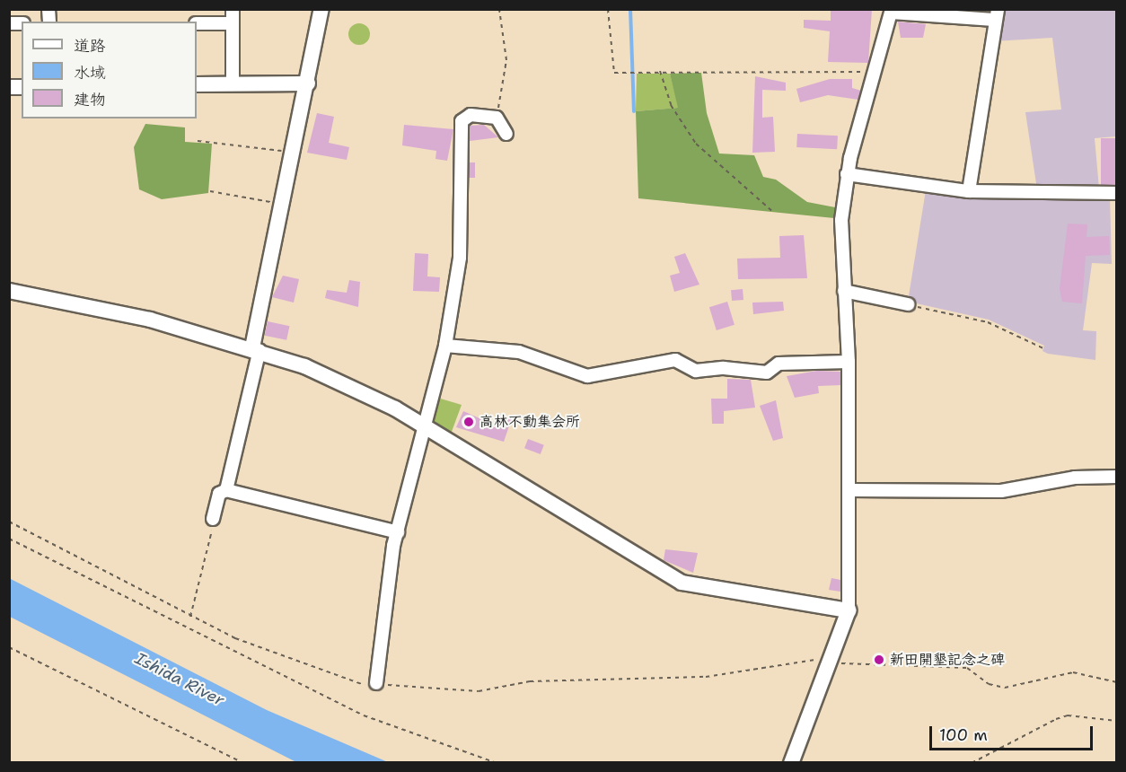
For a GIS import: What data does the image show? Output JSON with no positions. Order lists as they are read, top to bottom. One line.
{"water":["Ishida River"],"places":["高林不動集会所","新田開墾記念之碑"],"legend":["道路","水域","建物"],"scale_bar":"100 m"}
